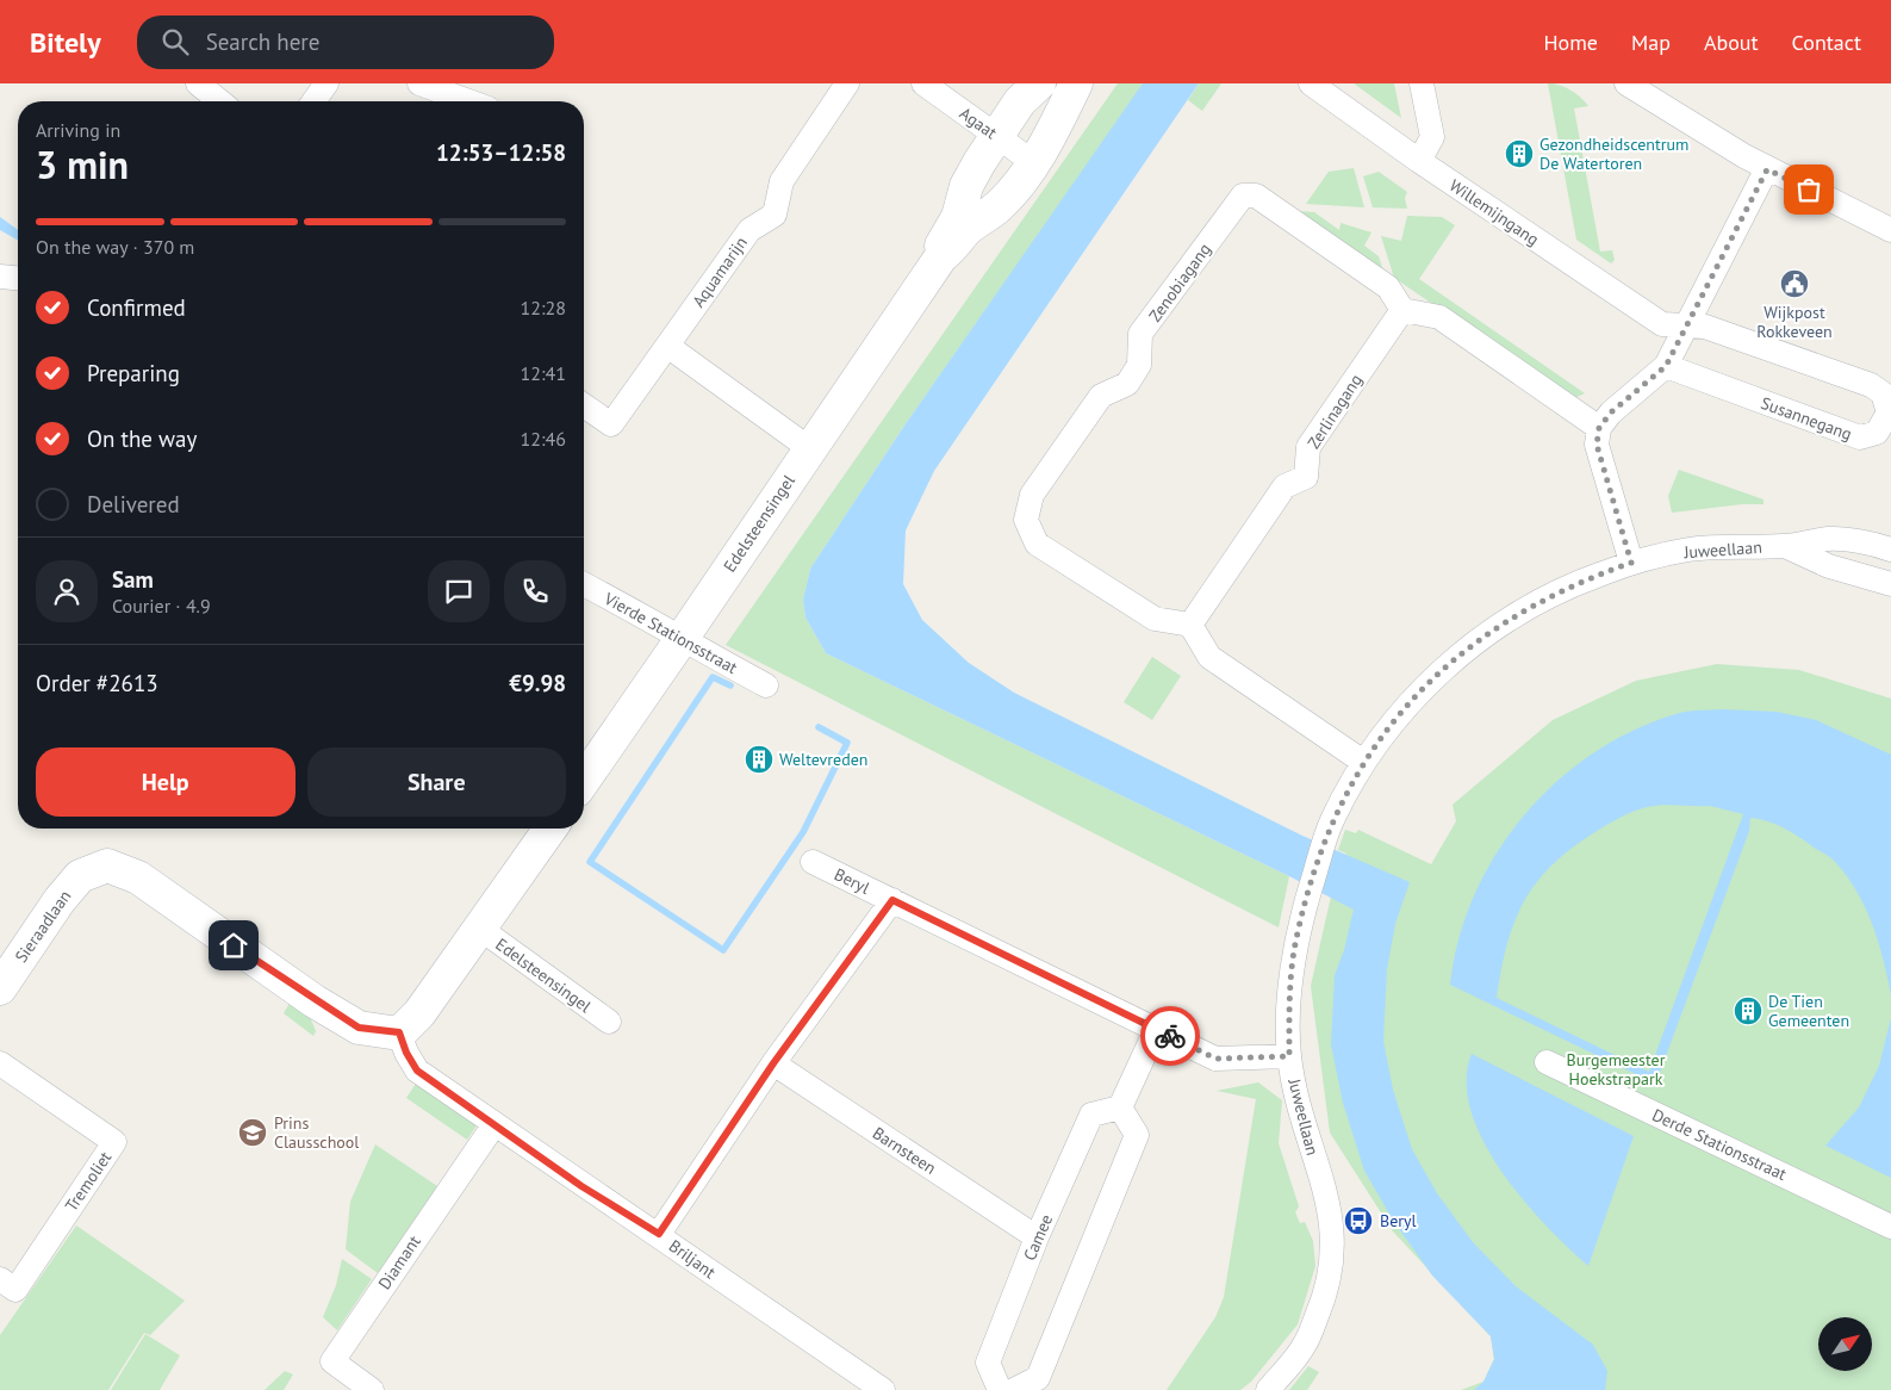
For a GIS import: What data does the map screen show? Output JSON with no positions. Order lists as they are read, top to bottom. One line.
{"streets":{"street":["Agaat","Willemijngang","Aquamarijn","Zenobiagang","Zerlinagang","Susannegang","Edelsteensingel","Juweellaan","Vierde Stationsstraat","Beryl","Sieraadlaan","Derde Stationsstraat","Barnsteen","Tremoliet","Camee","Briljant","Diamant"]},"crossings":[["Agaat","Edelsteensingel"],["Willemijngang","Susannegang"],["Zenobiagang","Zerlinagang"],["Edelsteensingel","Vierde Stationsstraat"],["Edelsteensingel","Sieraadlaan"],["Edelsteensingel","Briljant"],["Juweellaan","Beryl"],["Beryl","Barnsteen"],["Beryl","Briljant"],["Sieraadlaan","Briljant"],["Barnsteen","Camee"],["Briljant","Diamant"]],"parks":["Burgemeester Hoekstrapark"],"places":{"building":["Gezondheidscentrum De Watertoren","Weltevreden","De Tien Gemeenten"],"public building":["Wijkpost Rokkeveen"],"school or university":["Prins Clausschool"],"bus stop":["Beryl"]},"north":"top right","page":{"header":"Bitely","search":"Search here","nav":["Home","Map","About","Contact"],"heading":["3 min","Arriving in","12:53–12:58"],"panel":["Sam","Courier · 4.9","Order #2613","€9.98"],"bar":"On the way · 370 m","list":[["Confirmed","12:28"],["Preparing","12:41"],["On the way","12:46"],"Delivered"],"buttons":["Help","Share"]}}
